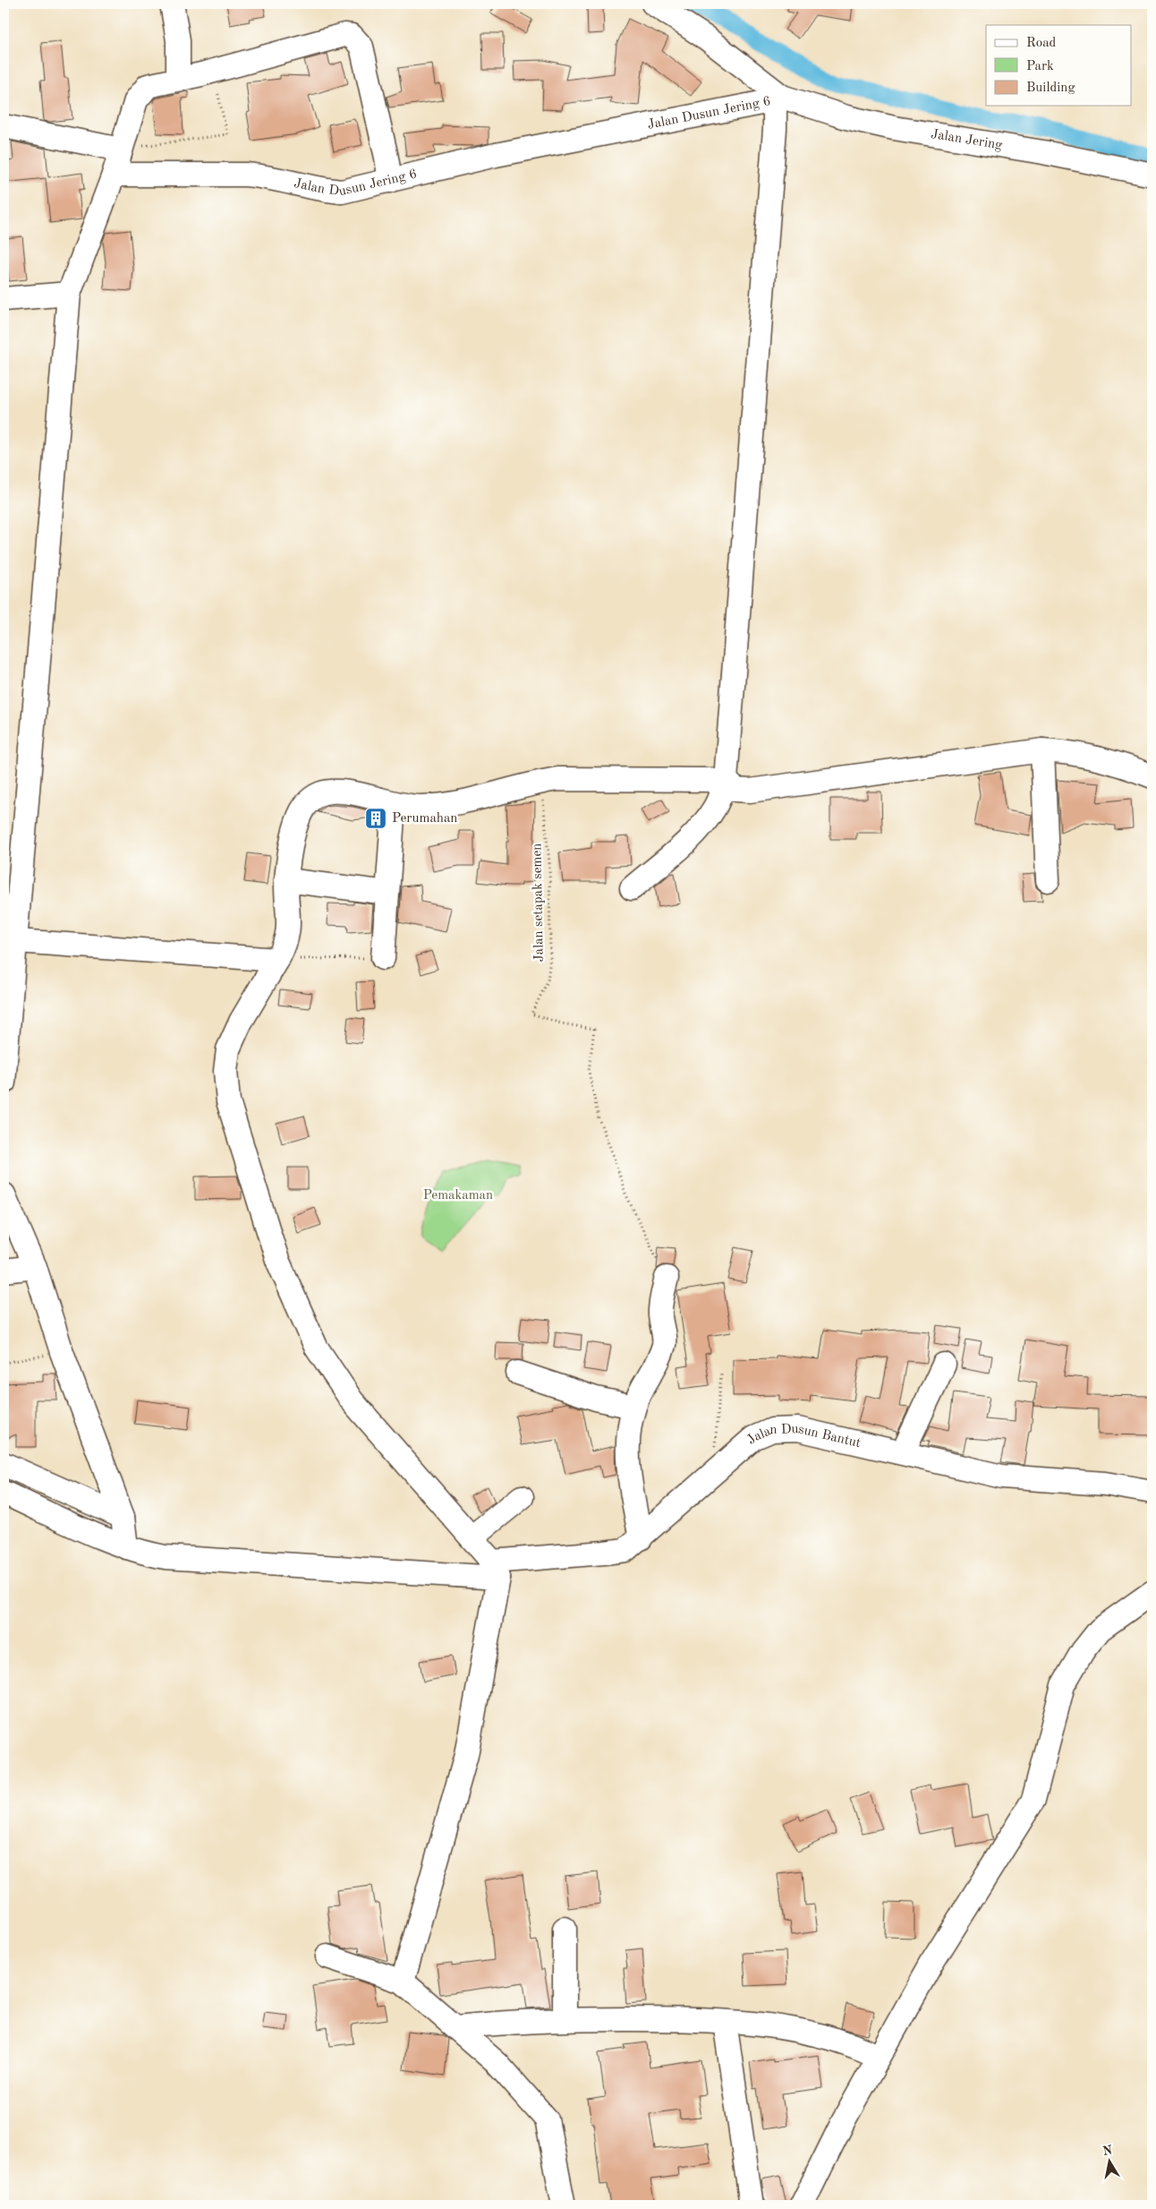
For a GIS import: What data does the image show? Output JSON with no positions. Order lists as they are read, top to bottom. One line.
{"streets":{"street":["Jalan Dusun Jering 6","Jalan Jering","Jalan Dusun Bantut"],"path":["Jalan setapak semen"]},"crossings":[["Jalan Dusun Jering 6","Jalan Jering"]],"parks":["Pemakaman"],"places":{"building":["Perumahan"]},"legend":["Road","Park","Building"],"north":"top"}
